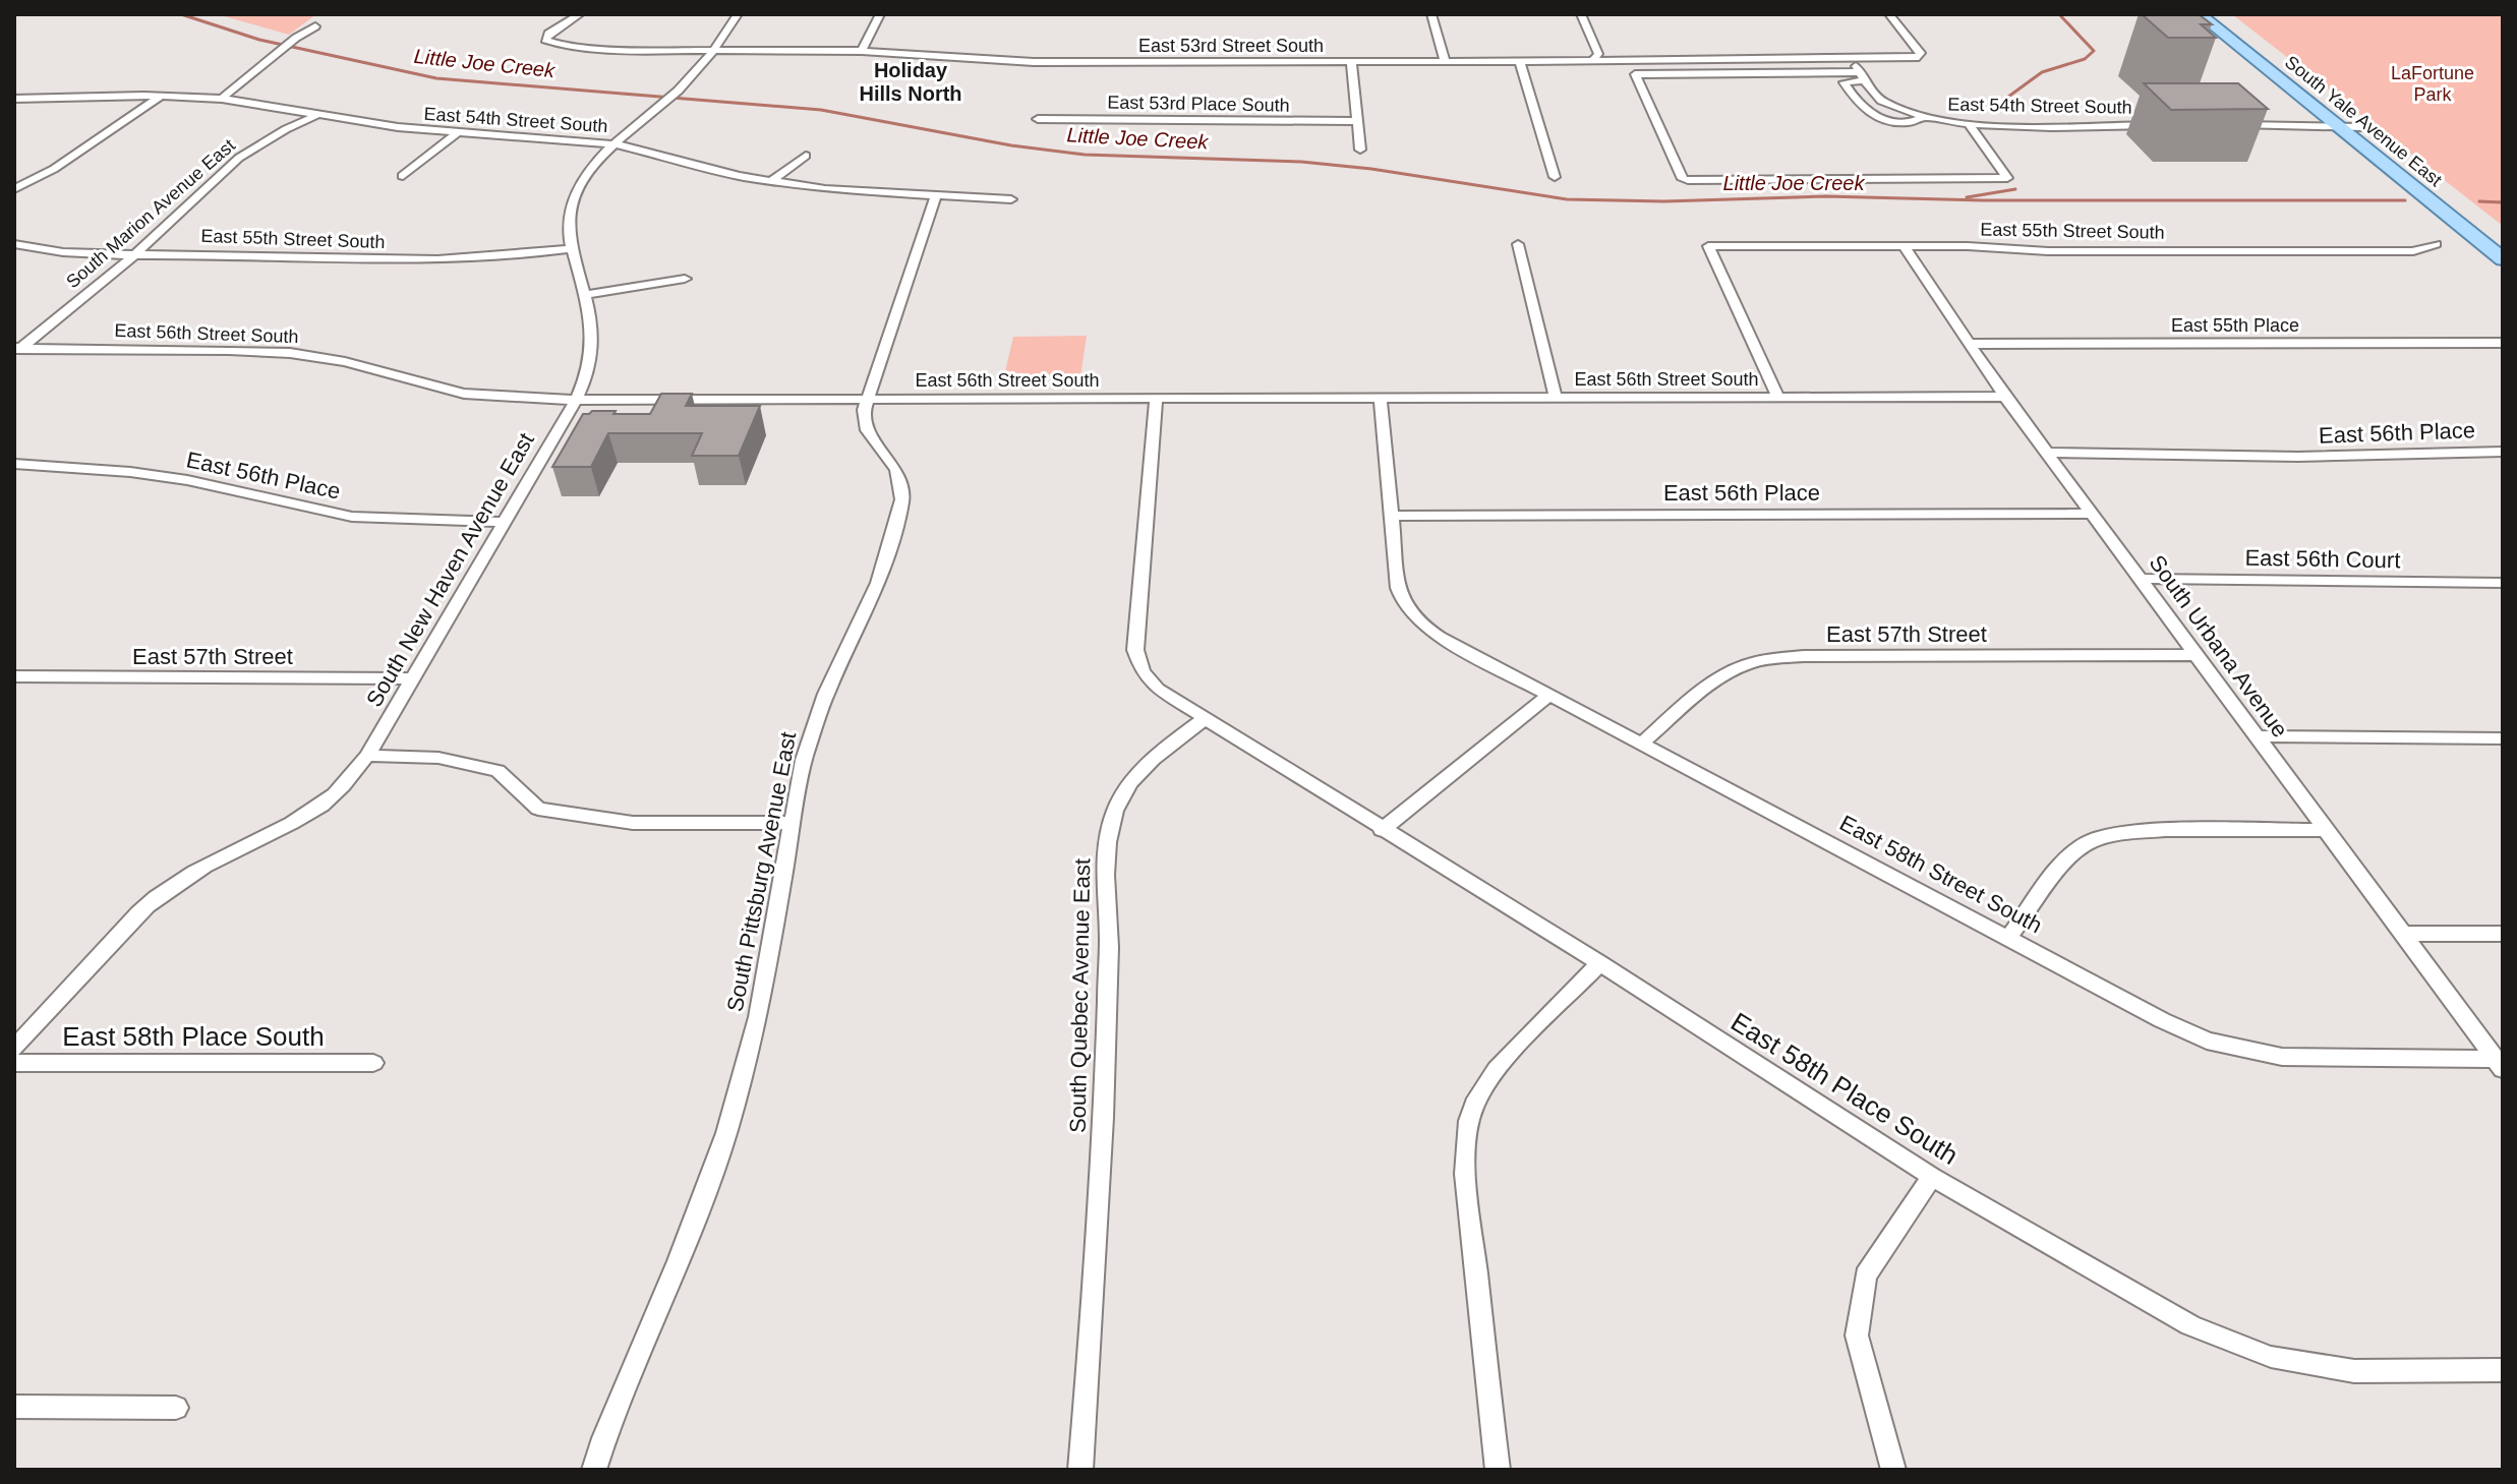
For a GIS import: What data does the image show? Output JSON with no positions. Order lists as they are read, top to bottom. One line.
{"streets":{"main road":["South Yale Avenue East"],"street":["East 53rd Street South","East 53rd Place South","East 54th Street South","South Marion Avenue East","East 55th Street South","East 55th Place","East 56th Street South","East 56th Place","East 56th Court","South New Haven Avenue East","East 57th Street","South Urbana Avenue","South Pittsburg Avenue East","East 58th Street South","South Quebec Avenue East","East 58th Place South"]},"crossings":[["East 53rd Street South","East 54th Street South"],["East 53rd Street South","South New Haven Avenue East"],["East 54th Street South","South Marion Avenue East"],["East 54th Street South","South New Haven Avenue East"],["South Marion Avenue East","East 55th Street South"],["South Marion Avenue East","East 56th Street South"],["East 55th Street South","East 56th Street South"],["East 55th Street South","South New Haven Avenue East"],["East 55th Street South","South Urbana Avenue"],["East 55th Place","South Urbana Avenue"],["East 56th Street South","South New Haven Avenue East"],["East 56th Street South","South Urbana Avenue"],["East 56th Street South","South Pittsburg Avenue East"],["East 56th Place","South New Haven Avenue East"],["East 56th Place","South Urbana Avenue"],["East 56th Place","East 58th Street South"],["East 56th Court","South Urbana Avenue"],["South New Haven Avenue East","East 57th Street"],["East 57th Street","South Urbana Avenue"],["East 57th Street","East 58th Street South"],["South Urbana Avenue","East 58th Street South"],["South Quebec Avenue East","East 58th Place South"]],"districts":["Holiday Hills North"],"water":["Little Joe Creek"],"parks":["LaFortune Park"]}
